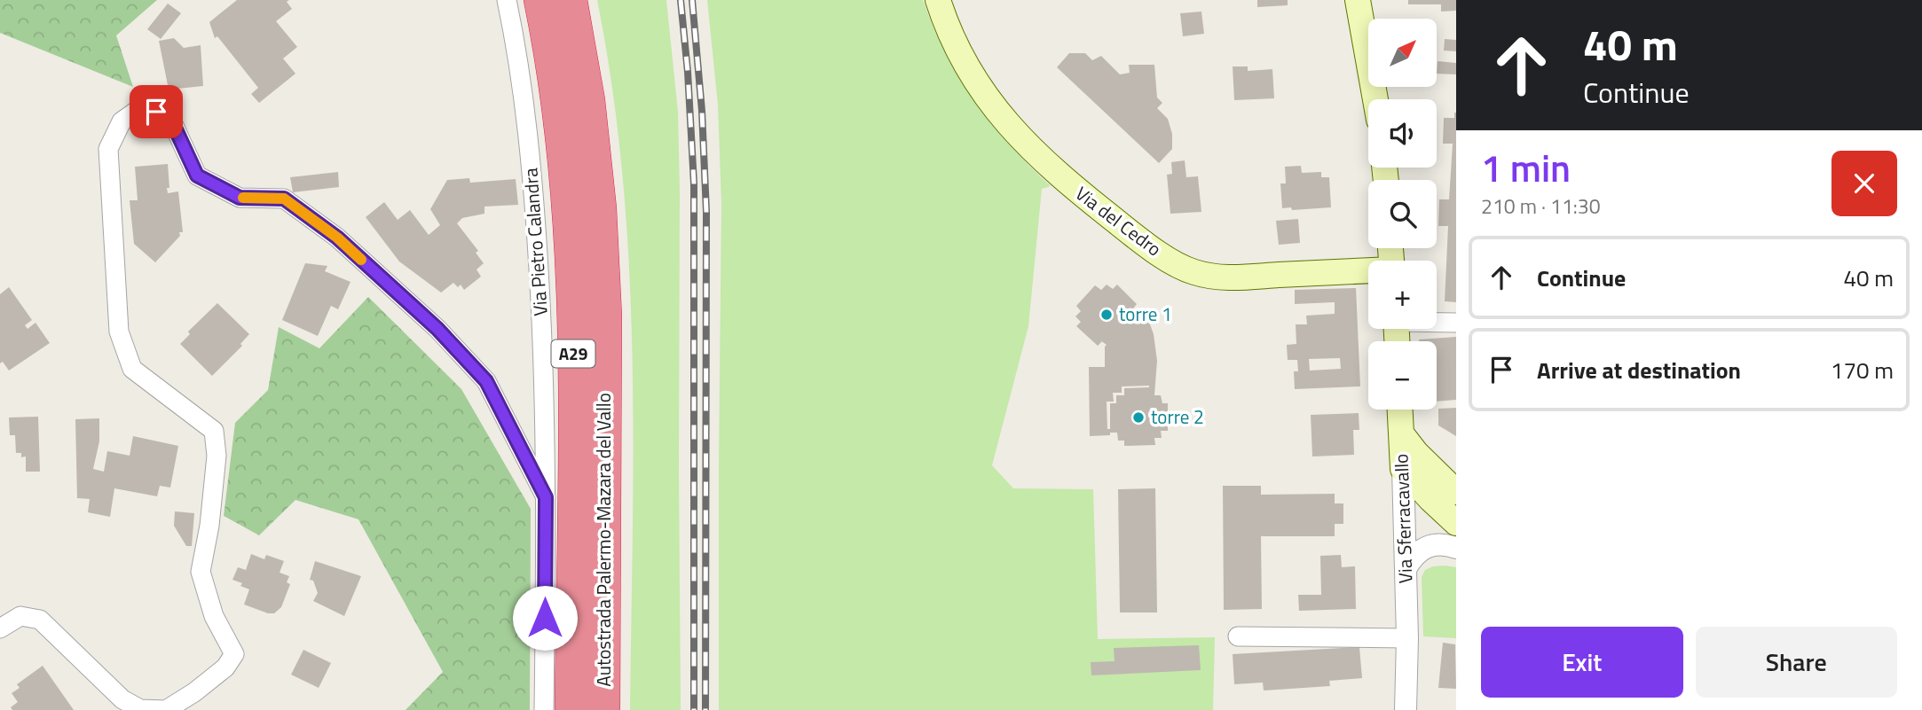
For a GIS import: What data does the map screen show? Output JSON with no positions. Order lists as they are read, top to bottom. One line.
{"streets":{"highway":["A29","Autostrada Palermo-Mazara del Vallo"],"main road":["Via del Cedro","Via Sferracavallo"],"street":["Via Pietro Calandra"]},"places":["torre 1","torre 2"],"north":"top right","page":{"turn":["40 m","Continue"],"map_buttons":["+","−"],"heading":["1 min","210 m · 11:30"],"list":[{"name":"Continue","value":"40 m"},{"name":"Arrive at destination","value":"170 m"}],"buttons":["Exit","Share"]}}
